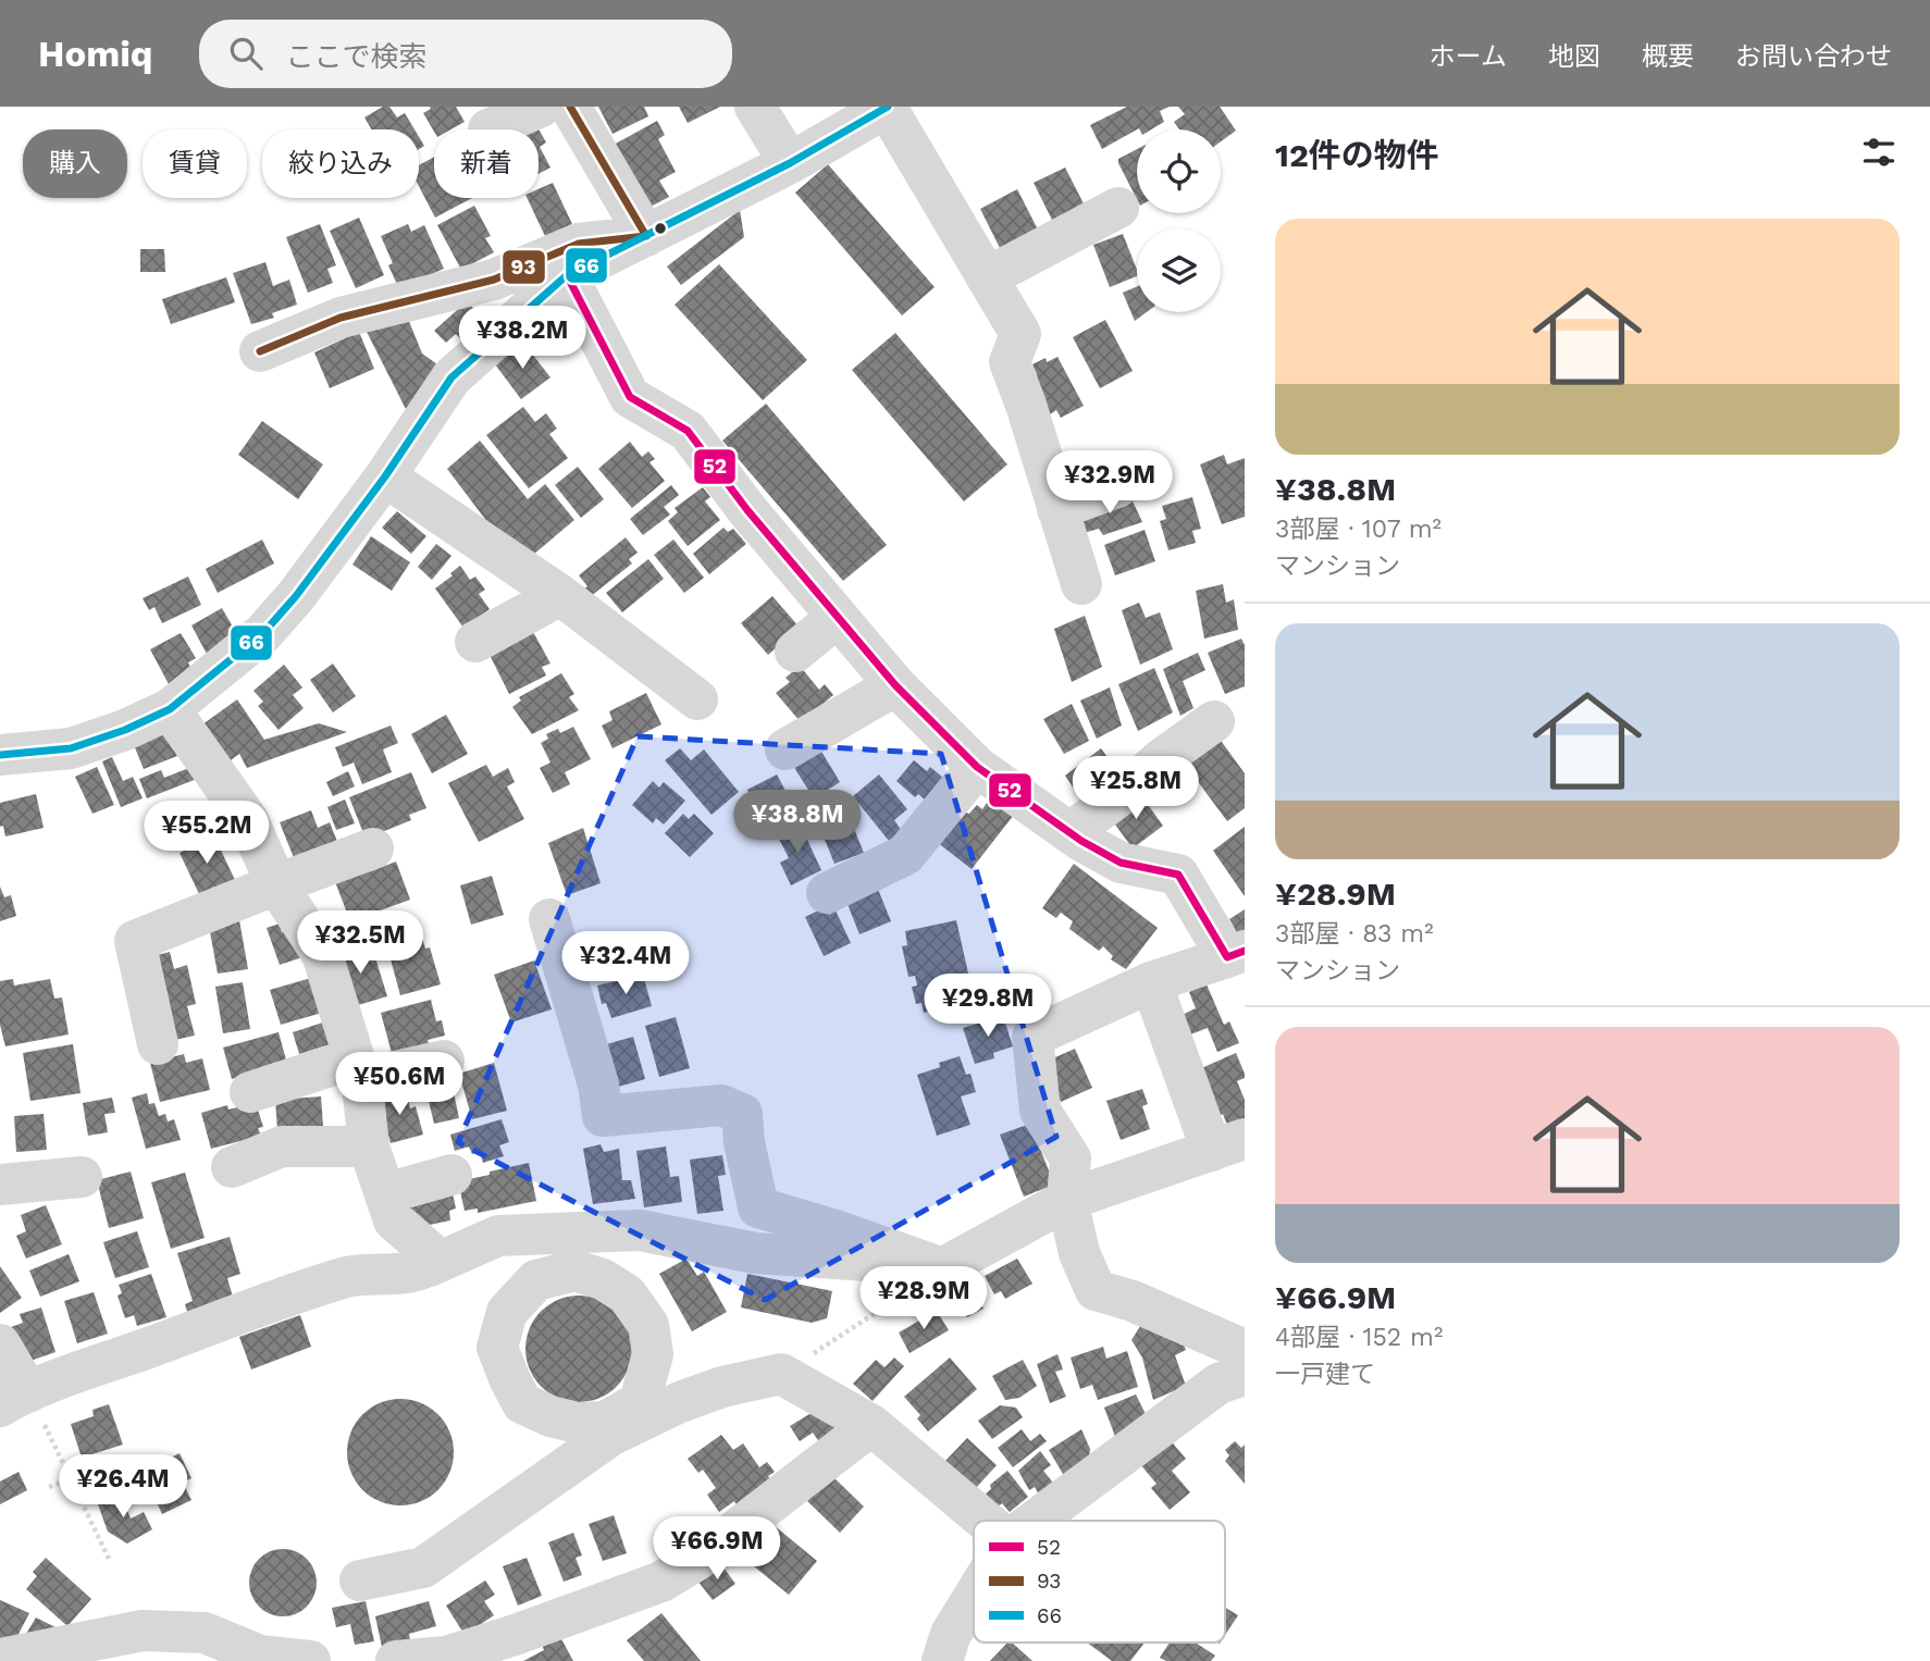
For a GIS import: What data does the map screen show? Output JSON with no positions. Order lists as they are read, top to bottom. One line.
{"lines":["transit line 93","transit line 66","transit line 52"],"legend":["52","93","66"],"page":{"header":"Homiq","search":"ここで検索","nav":["ホーム","地図","概要","お問い合わせ"],"heading":"12件の物件","chip":["購入","賃貸","絞り込み","新着"],"list":[{"name":"¥38.8M","note":"3部屋 · 107 m² · マンション"},{"name":"¥28.9M","note":"3部屋 · 83 m² · マンション"},{"name":"¥66.9M","note":"4部屋 · 152 m² · 一戸建て"}],"price":["¥38.2M","¥32.9M","¥25.8M","¥38.8M","¥55.2M","¥32.5M","¥32.4M","¥29.8M","¥50.6M","¥28.9M","¥26.4M","¥66.9M"]}}
